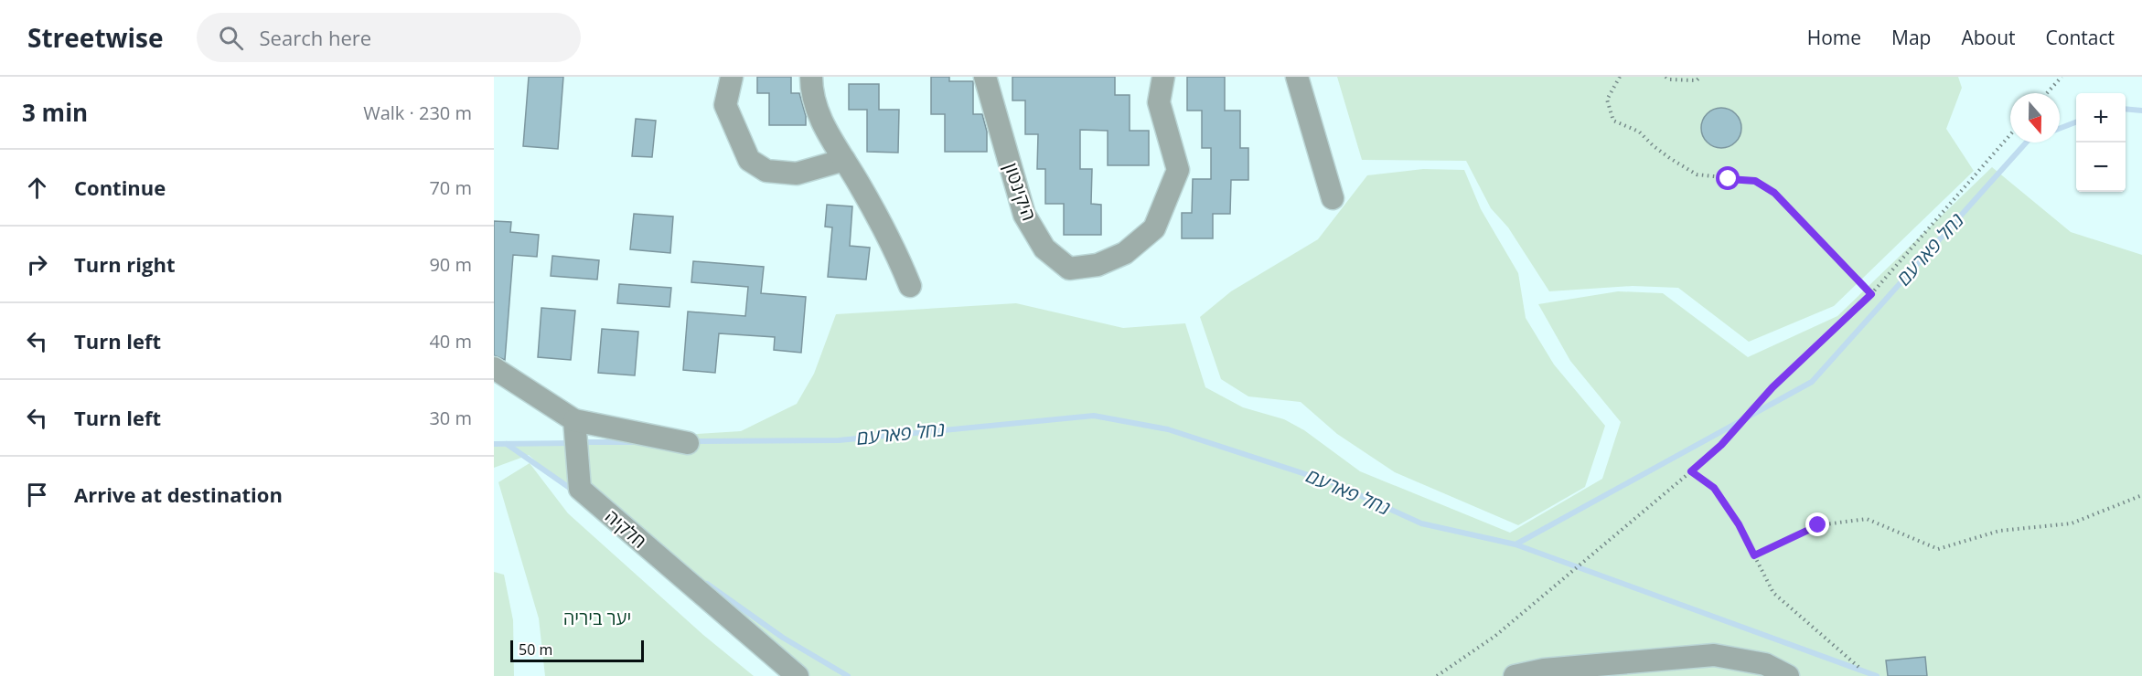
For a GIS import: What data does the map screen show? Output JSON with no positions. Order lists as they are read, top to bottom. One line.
{"streets":{"street":["היקינטון","חלקיה"]},"water":["נחל פארעם"],"parks":["יער ביריה"],"scale_bar":"50 m","north":"bottom","page":{"header":"Streetwise","search":"Search here","nav":["Home","Map","About","Contact"],"heading":["3 min","Walk · 230 m"],"map_buttons":["+","−"],"list":[["Continue","70 m"],["Turn right","90 m"],["Turn left","40 m"],["Turn left","30 m"],"Arrive at destination"],"scale":"50 m"}}
